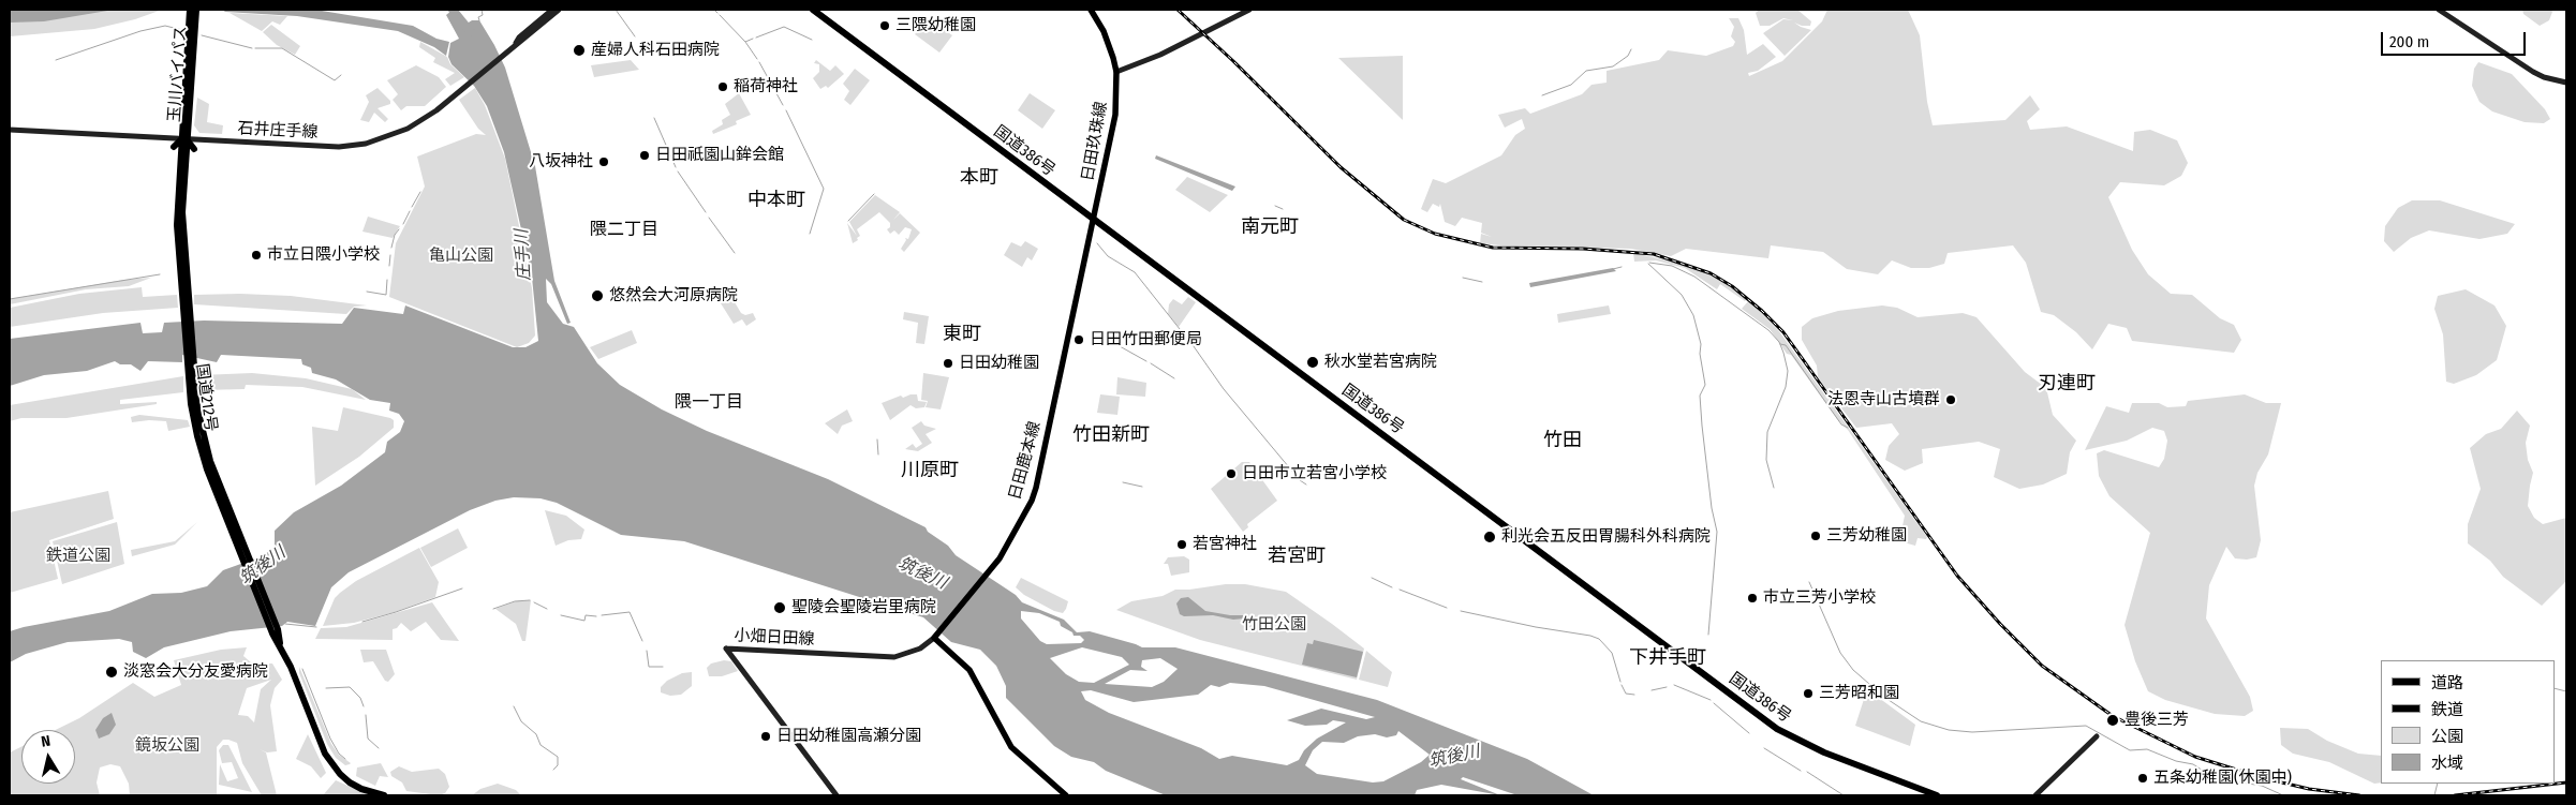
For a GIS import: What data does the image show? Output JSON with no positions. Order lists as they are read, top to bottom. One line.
{"streets":{"highway":["玉川バイパス","国道386号","国道212号"],"main road":["石井庄手線","日田玖珠線","日田鹿本線","小畑日田線"]},"crossings":[["玉川バイパス","石井庄手線"],["玉川バイパス","国道212号"],["石井庄手線","国道212号"],["日田玖珠線","国道386号"],["日田玖珠線","日田鹿本線"],["国道386号","日田鹿本線"],["日田鹿本線","小畑日田線"]],"districts":["本町","中本町","南元町","隈二丁目","東町","刃連町","隈一丁目","竹田新町","竹田","川原町","若宮町","下井手町"],"water":["庄手川","筑後川"],"parks":["亀山公園","鉄道公園","竹田公園","鏡坂公園"],"places":["三隈幼稚園","産婦人科石田病院","稲荷神社","日田祇園山鉾会館","八坂神社","市立日隈小学校","悠然会大河原病院","日田竹田郵便局","秋水堂若宮病院","日田幼稚園","法恩寺山古墳群","日田市立若宮小学校","三芳幼稚園","利光会五反田胃腸科外科病院","若宮神社","市立三芳小学校","聖陵会聖陵岩里病院","淡窓会大分友愛病院","三芳昭和園","豊後三芳","日田幼稚園高瀬分園","五条幼稚園(休園中)"],"legend":["道路","鉄道","公園","水域"],"scale_bar":"200 m","north":"top"}
